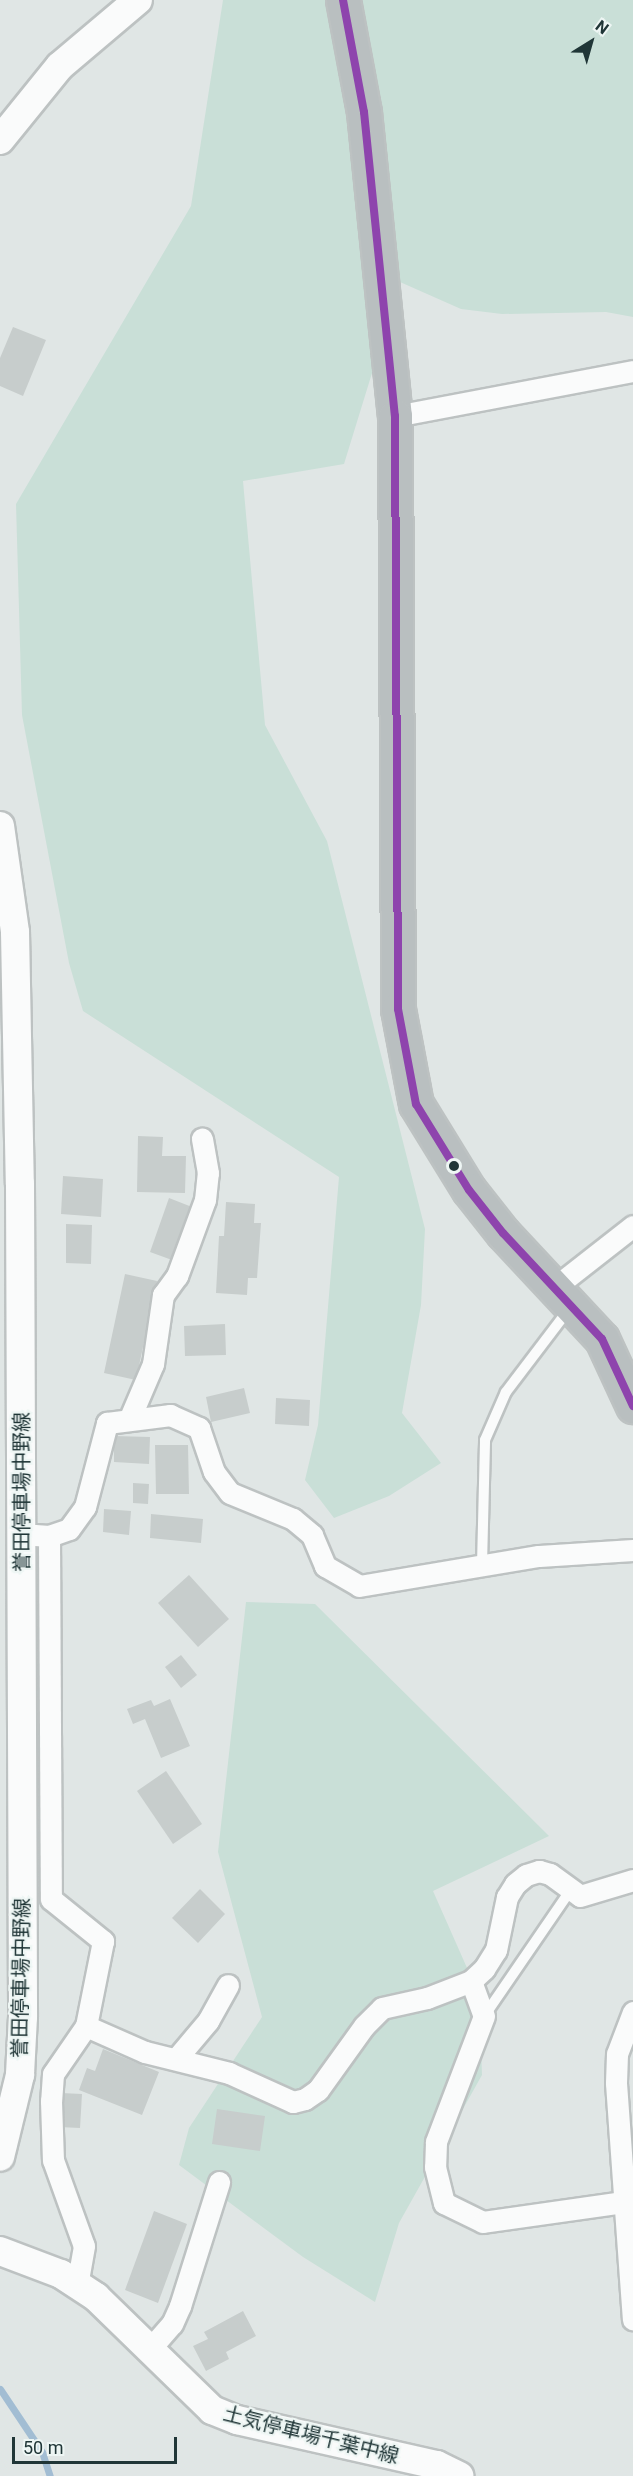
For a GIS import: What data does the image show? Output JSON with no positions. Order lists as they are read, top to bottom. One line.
{"streets":{"main road":["誉田停車場中野線","土気停車場千葉中線"]},"scale_bar":"50 m","north":"top right"}
